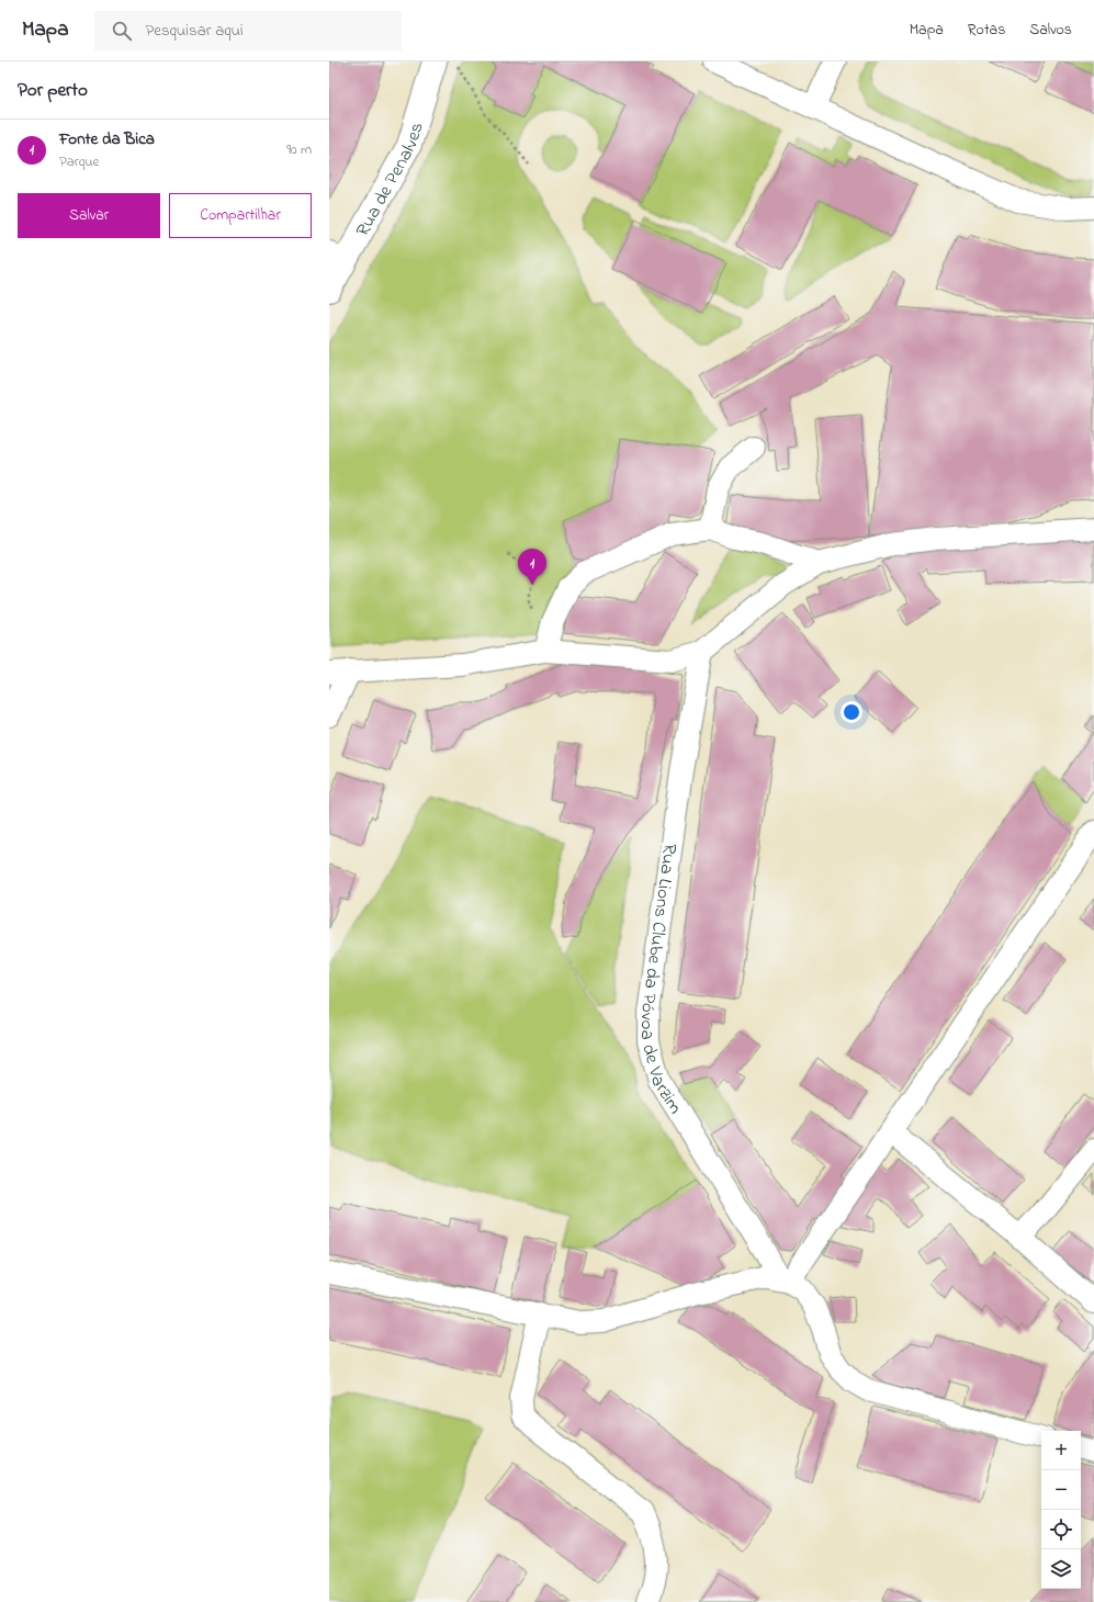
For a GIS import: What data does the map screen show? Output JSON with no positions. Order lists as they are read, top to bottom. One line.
{"streets":{"street":["Rua de Penalves","Rua Lions Clube da Póvoa de Varzim"]},"page":{"header":"Mapa","search":"Pesquisar aqui","nav":["Mapa","Rotas","Salvos"],"heading":"Por perto","list":[{"mark":"1","name":"Fonte da Bica","note":"Parque","value":"90 m"}],"buttons":["Salvar","Compartilhar"],"pins":"1","map_buttons":["+","−"]}}
